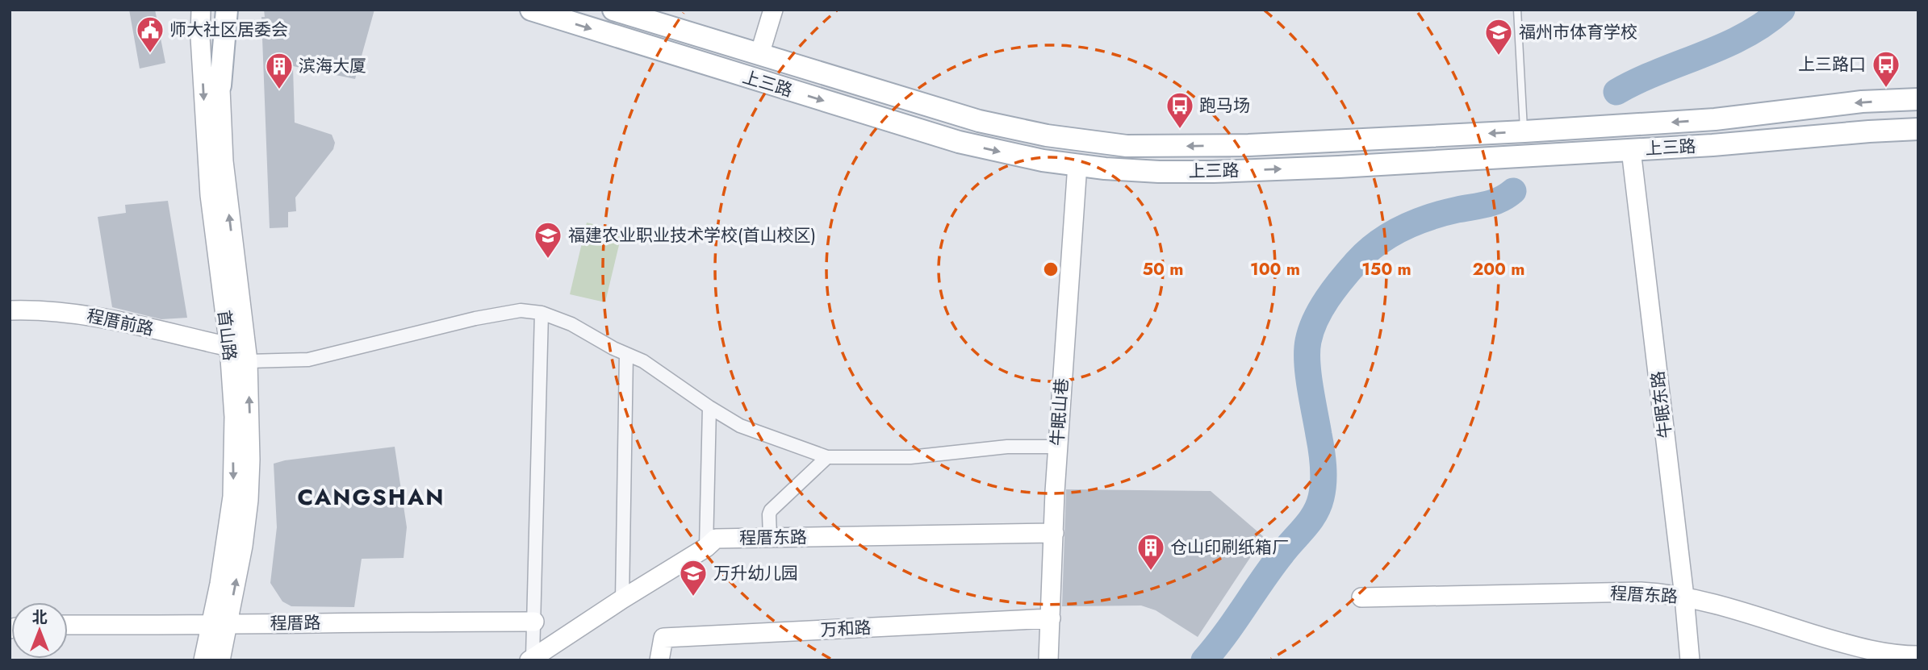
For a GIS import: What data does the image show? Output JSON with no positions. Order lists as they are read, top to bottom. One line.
{"streets":{"main road":["上三路"],"street":["程厝前路","首山路","牛眠东路","牛眠山巷","程厝东路","程厝路","万和路"]},"crossings":[["上三路","牛眠东路"],["上三路","牛眠山巷"],["程厝前路","首山路"],["首山路","程厝路"],["牛眠东路","程厝东路"],["牛眠山巷","程厝东路"],["牛眠山巷","万和路"]],"districts":["CANGSHAN"],"places":{"public building":["师大社区居委会"],"school or university":["福州市体育学校","福建农业职业技术学校(首山校区)","万升幼儿园"],"bus stop":["上三路口","跑马场"],"building":["滨海大厦","仓山印刷纸箱厂"]},"north":"top","rings":["50 m","100 m","150 m","200 m"]}
